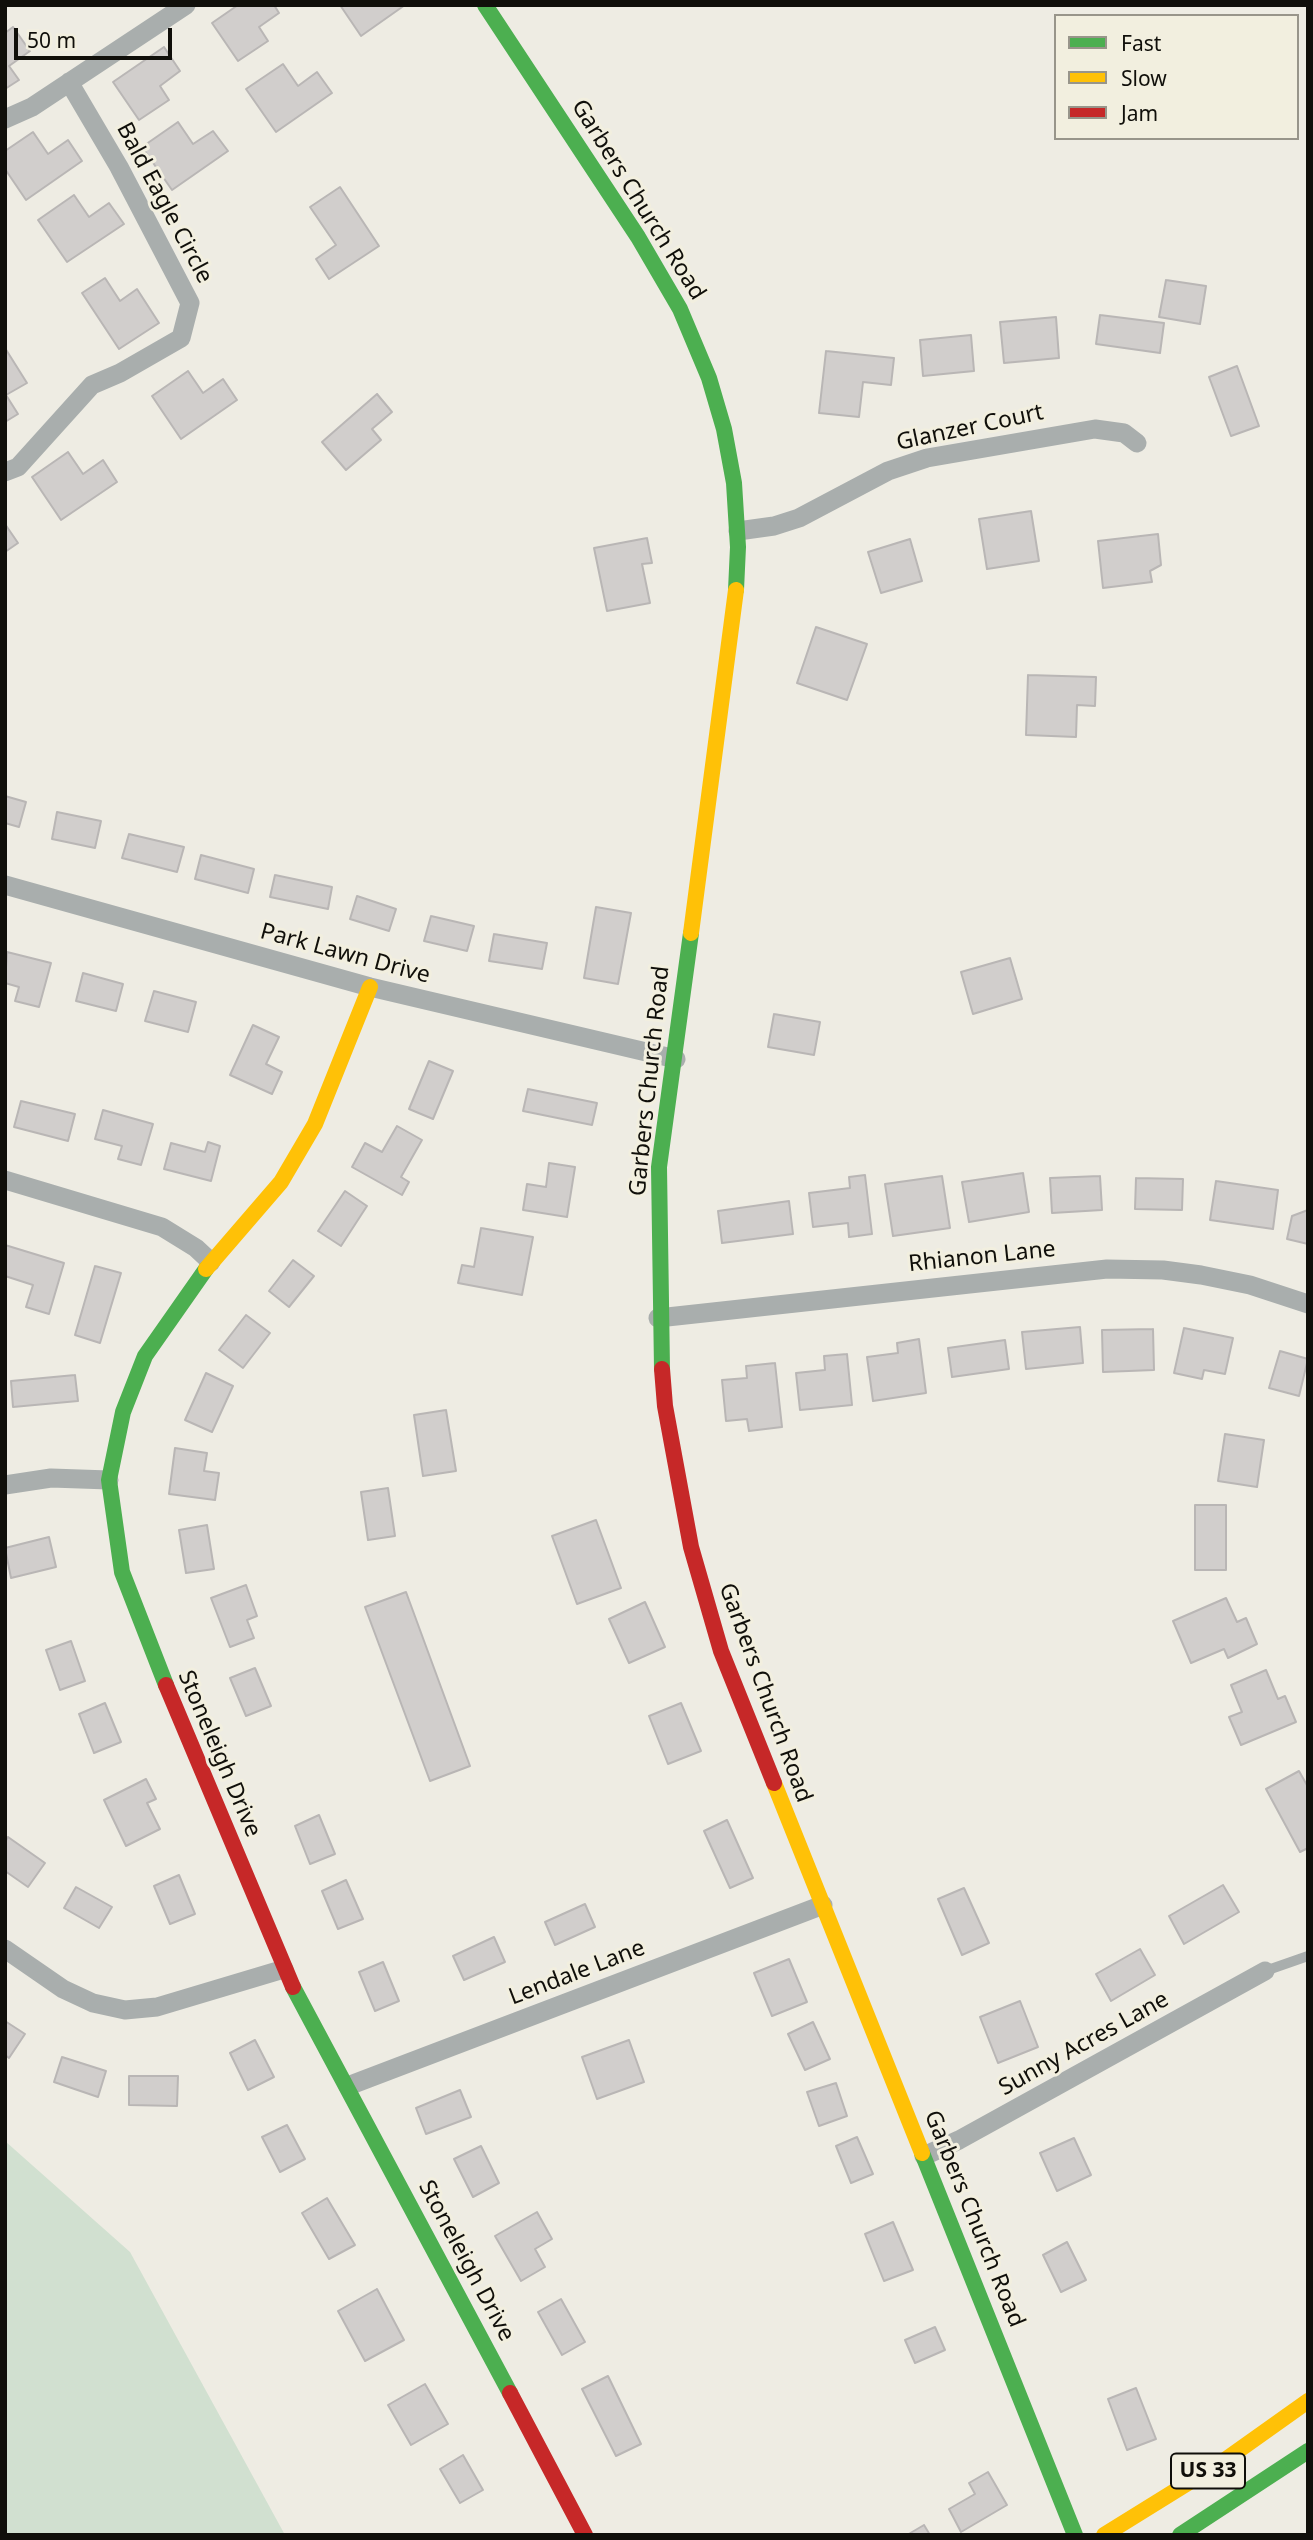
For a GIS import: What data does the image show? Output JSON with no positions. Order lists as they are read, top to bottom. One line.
{"streets":{"street":["Garbers Church Road","Bald Eagle Circle","Glanzer Court","Park Lawn Drive","Rhianon Lane","Stoneleigh Drive","Lendale Lane","Sunny Acres Lane","US 33"]},"crossings":[["Garbers Church Road","Glanzer Court"],["Garbers Church Road","Park Lawn Drive"],["Garbers Church Road","Rhianon Lane"],["Garbers Church Road","Lendale Lane"],["Garbers Church Road","Sunny Acres Lane"],["Park Lawn Drive","Stoneleigh Drive"],["Stoneleigh Drive","Lendale Lane"]],"legend":["Fast","Slow","Jam"],"scale_bar":"50 m"}
